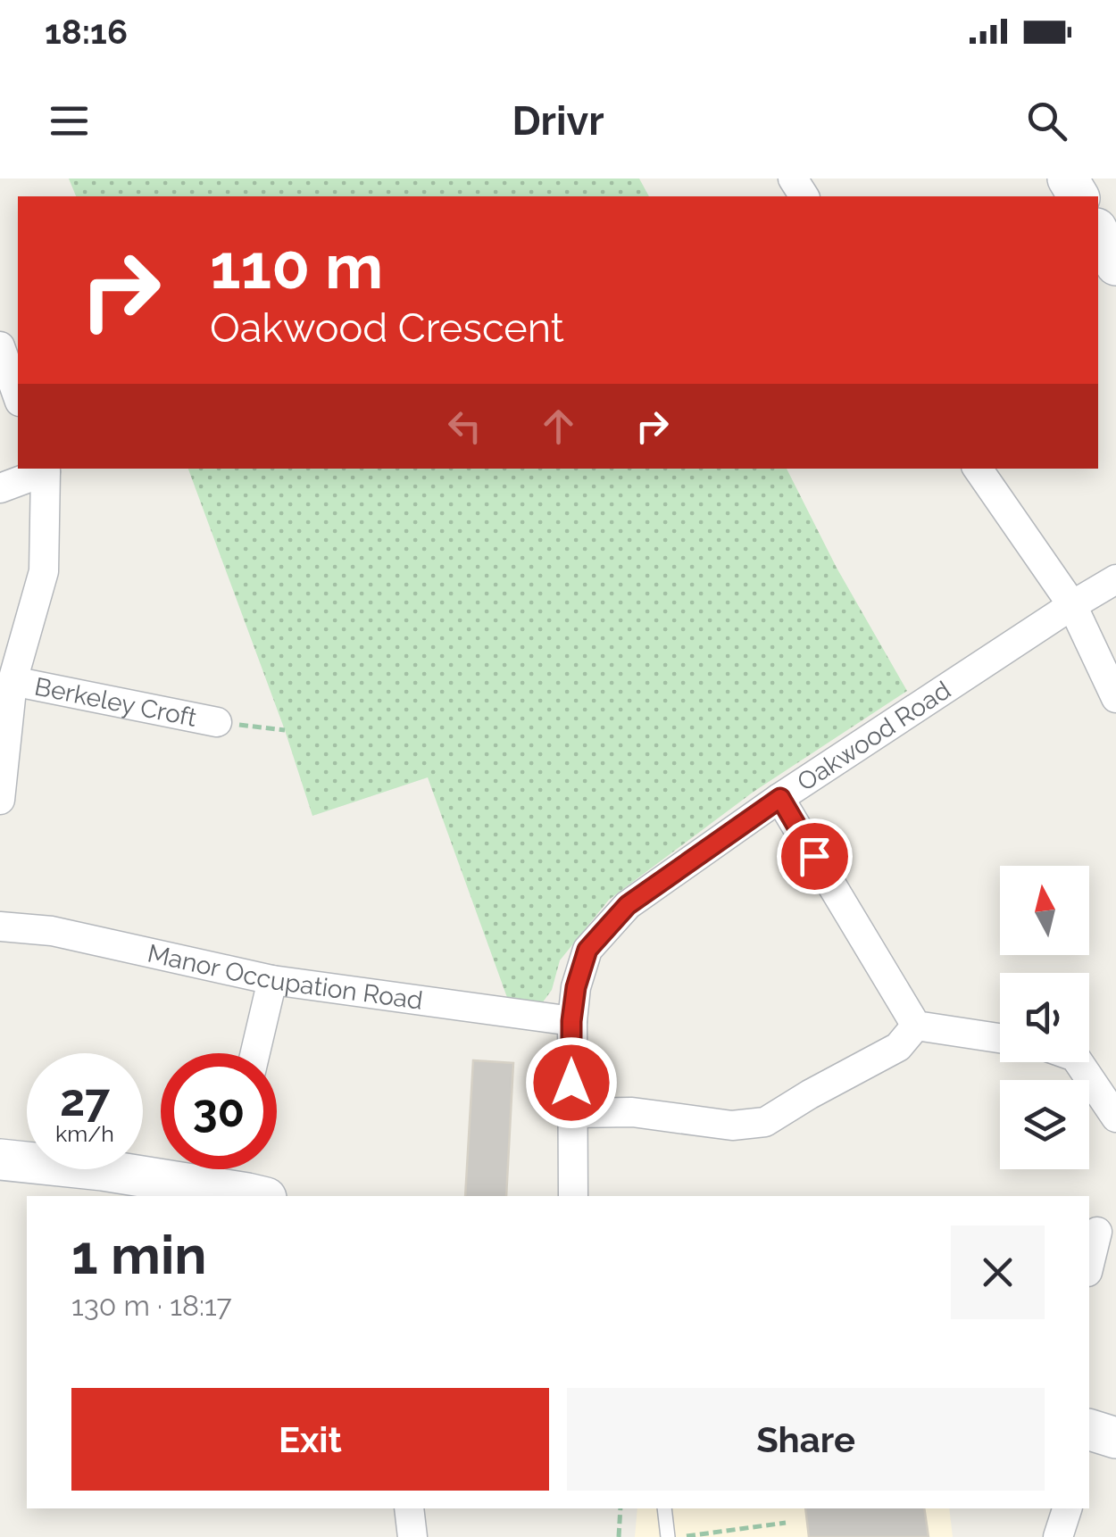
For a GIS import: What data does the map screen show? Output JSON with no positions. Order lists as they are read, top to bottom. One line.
{"streets":{"street":["Berkeley Croft","Oakwood Road","Manor Occupation Road"]},"crossings":[["Oakwood Road","Manor Occupation Road"]],"north":"top","page":{"status":"18:16","header":"Drivr","turn":["110 m","Oakwood Crescent"],"speed":"27 km/h","limit":"30","heading":["1 min","130 m · 18:17"],"buttons":["Exit","Share"]}}
